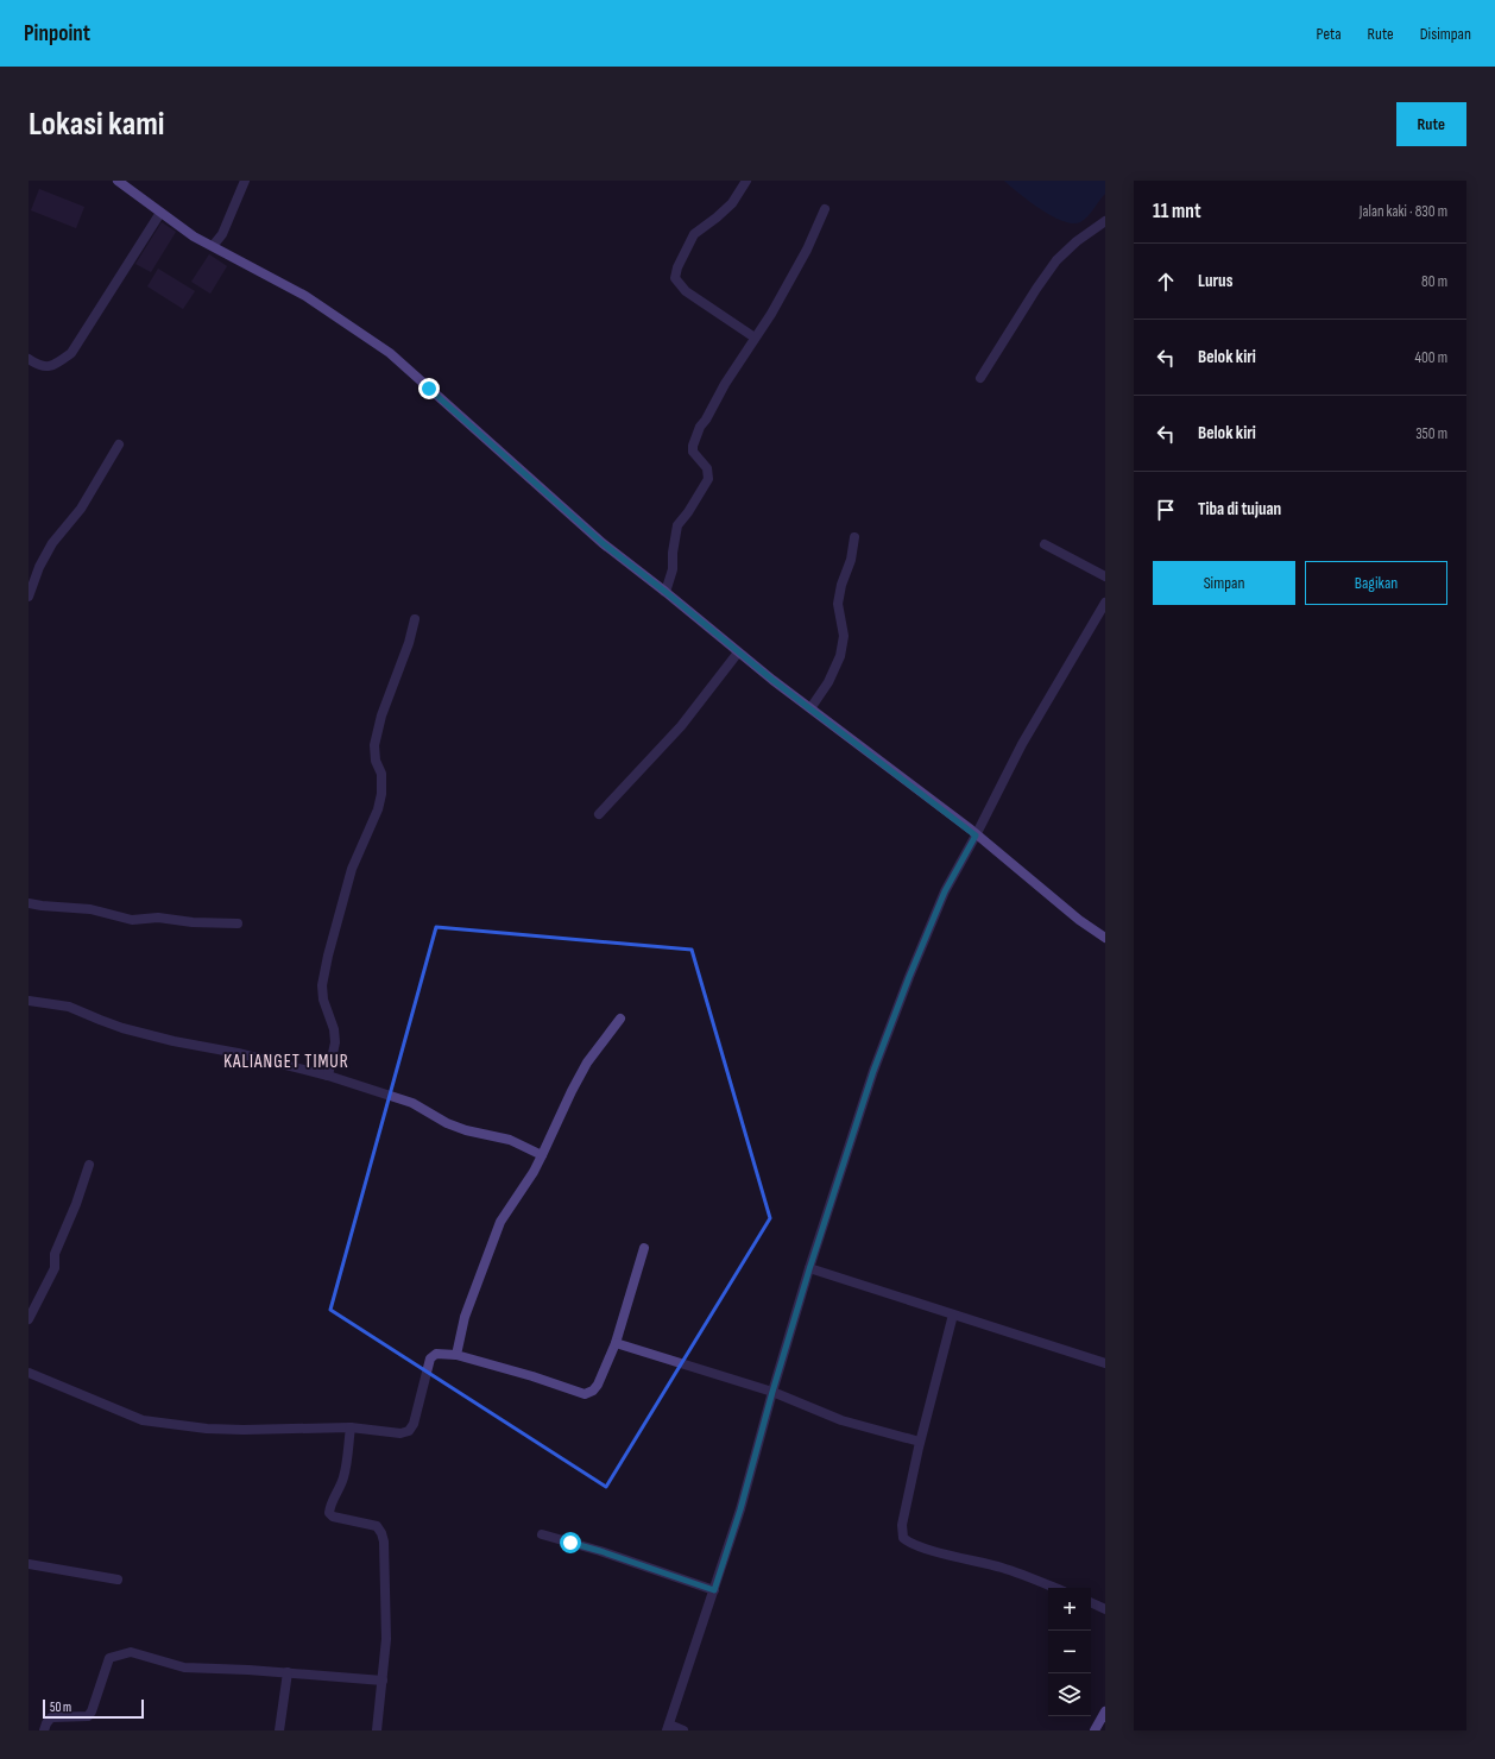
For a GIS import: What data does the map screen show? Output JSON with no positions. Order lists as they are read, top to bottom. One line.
{"districts":["KALIANGET TIMUR"],"scale_bar":"50 m","page":{"header":"Pinpoint","nav":["Peta","Rute","Disimpan"],"buttons":["Rute",["Simpan","Bagikan"]],"title":"Lokasi kami","heading":["11 mnt","Jalan kaki · 830 m"],"list":[["Lurus","80 m"],["Belok kiri","400 m"],["Belok kiri","350 m"],"Tiba di tujuan"],"map_buttons":["+","−"],"scale":"50 m"}}
